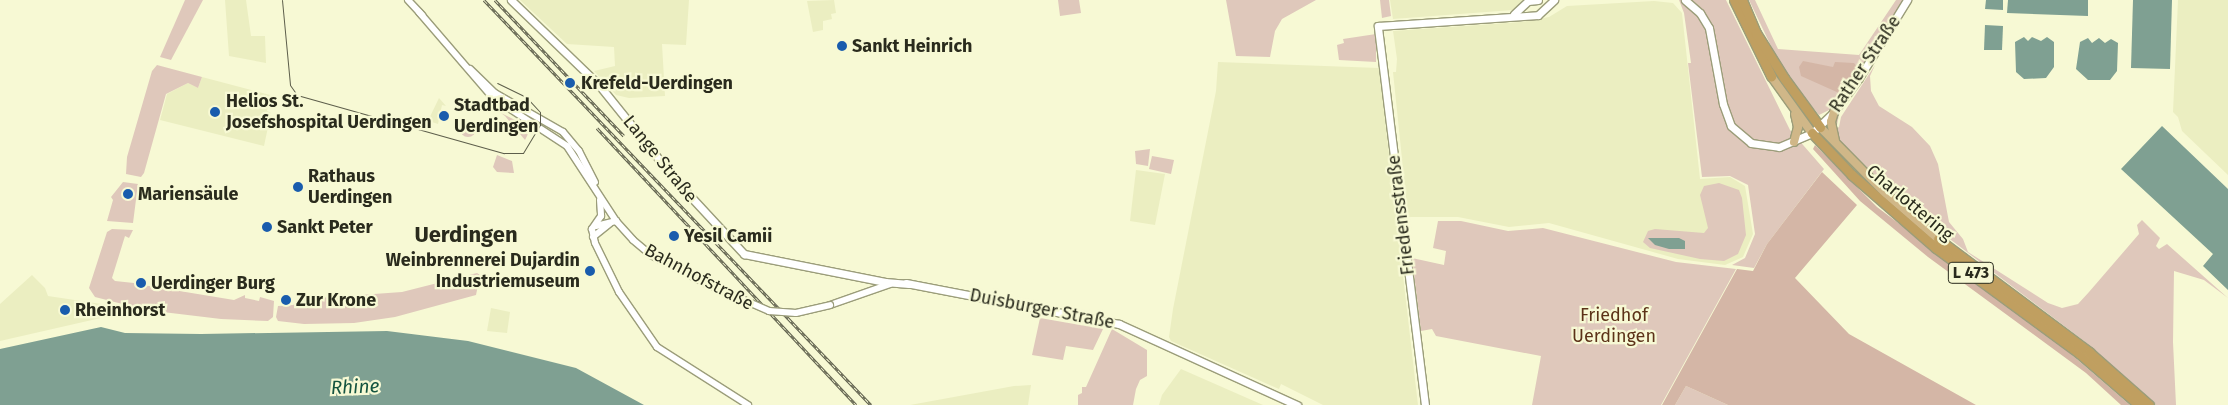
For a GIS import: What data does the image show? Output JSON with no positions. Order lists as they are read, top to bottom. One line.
{"streets":{"highway":["Charlottering","L 473"],"main road":["Rather Straße","Lange Straße","Friedensstraße","Bahnhofstraße","Duisburger Straße"]},"crossings":[["Rather Straße","Charlottering"],["Lange Straße","Duisburger Straße"],["Bahnhofstraße","Duisburger Straße"]],"districts":["Uerdingen"],"water":["Rhine"],"parks":["Friedhof Uerdingen"],"places":["Sankt Heinrich","Krefeld-Uerdingen","Helios St. Josefshospital Uerdingen","Stadtbad Uerdingen","Rathaus Uerdingen","Mariensäule","Sankt Peter","Yesil Camii","Weinbrennerei Dujardin Industriemuseum","Uerdinger Burg","Zur Krone","Rheinhorst"]}
